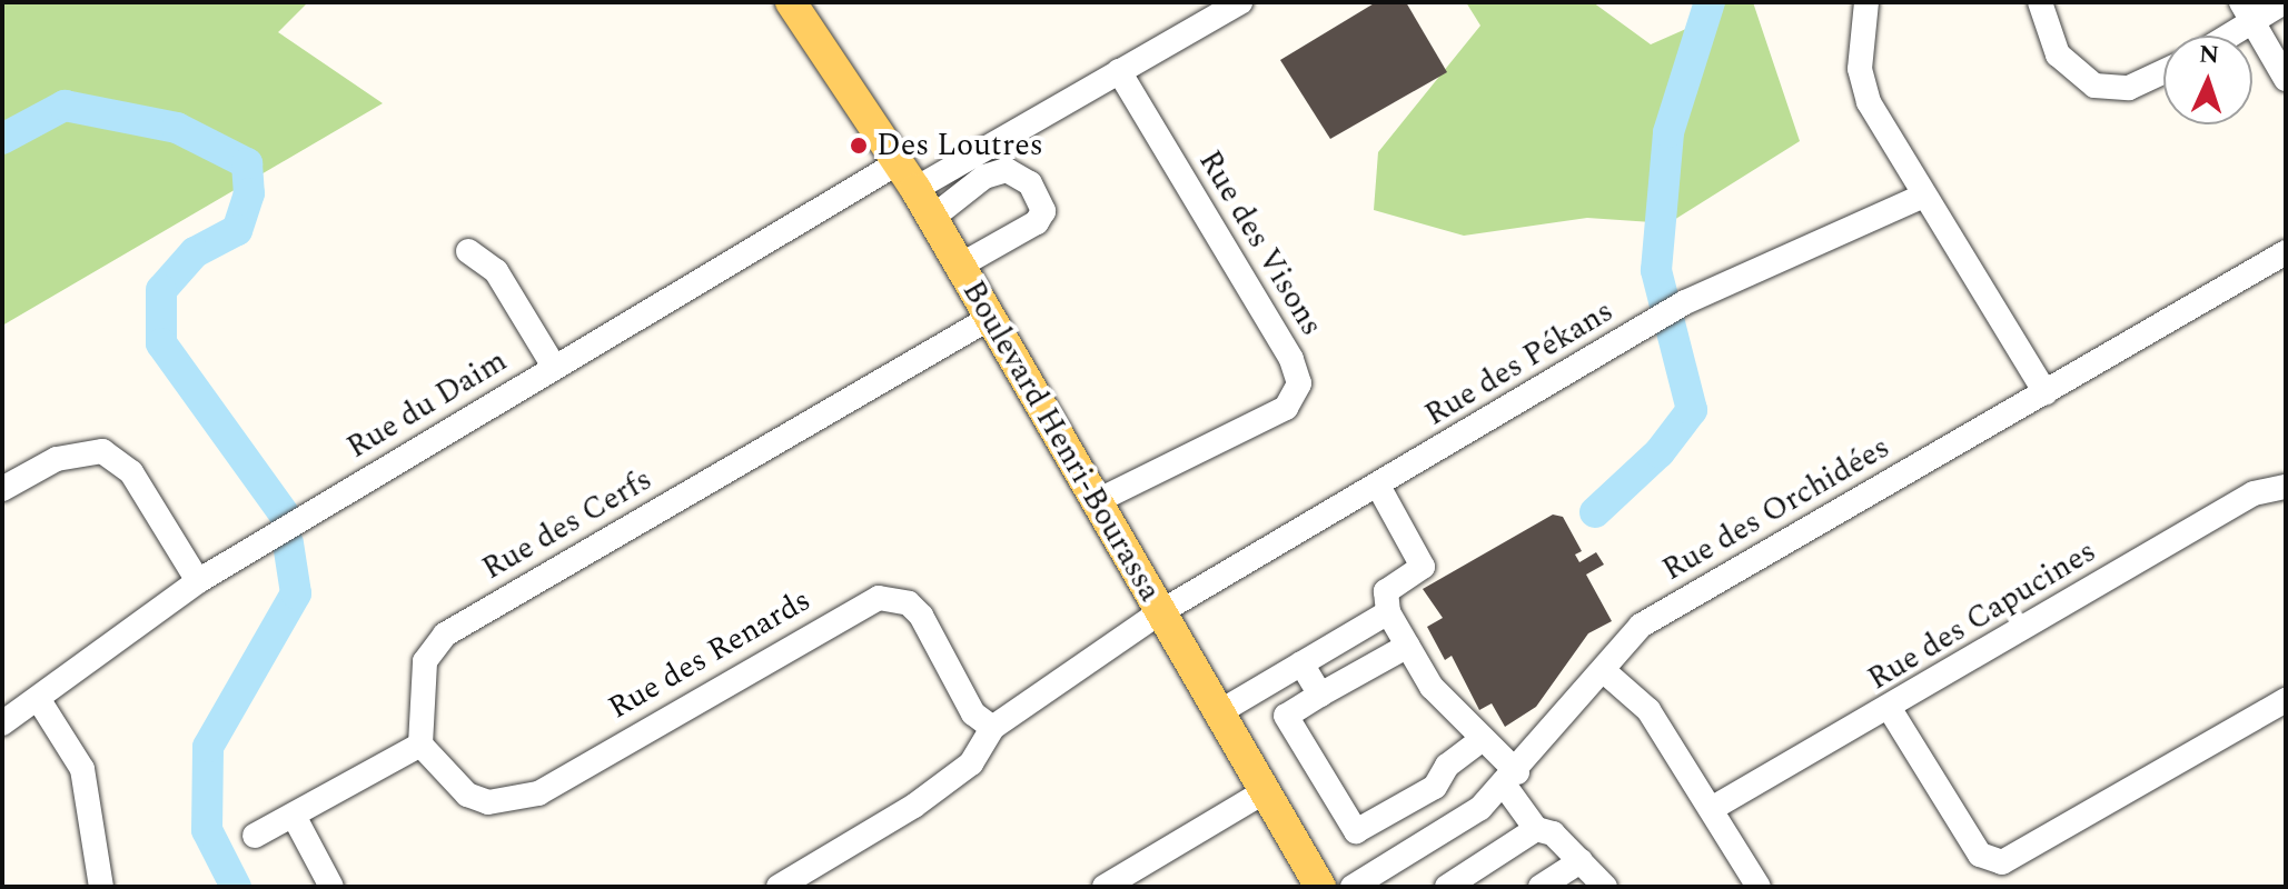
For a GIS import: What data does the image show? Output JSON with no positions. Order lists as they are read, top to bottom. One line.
{"streets":{"main road":["Boulevard Henri-Bourassa"],"street":["Rue des Visons","Rue des Pékans","Rue du Daim","Rue des Orchidées","Rue des Cerfs","Rue des Capucines","Rue des Renards"]},"crossings":[["Rue des Visons","Rue du Daim"],["Rue des Visons","Boulevard Henri-Bourassa"],["Rue des Pékans","Boulevard Henri-Bourassa"],["Rue des Pékans","Rue des Renards"],["Rue du Daim","Boulevard Henri-Bourassa"],["Boulevard Henri-Bourassa","Rue des Cerfs"],["Rue des Cerfs","Rue des Renards"]],"places":["Des Loutres"],"north":"top"}
